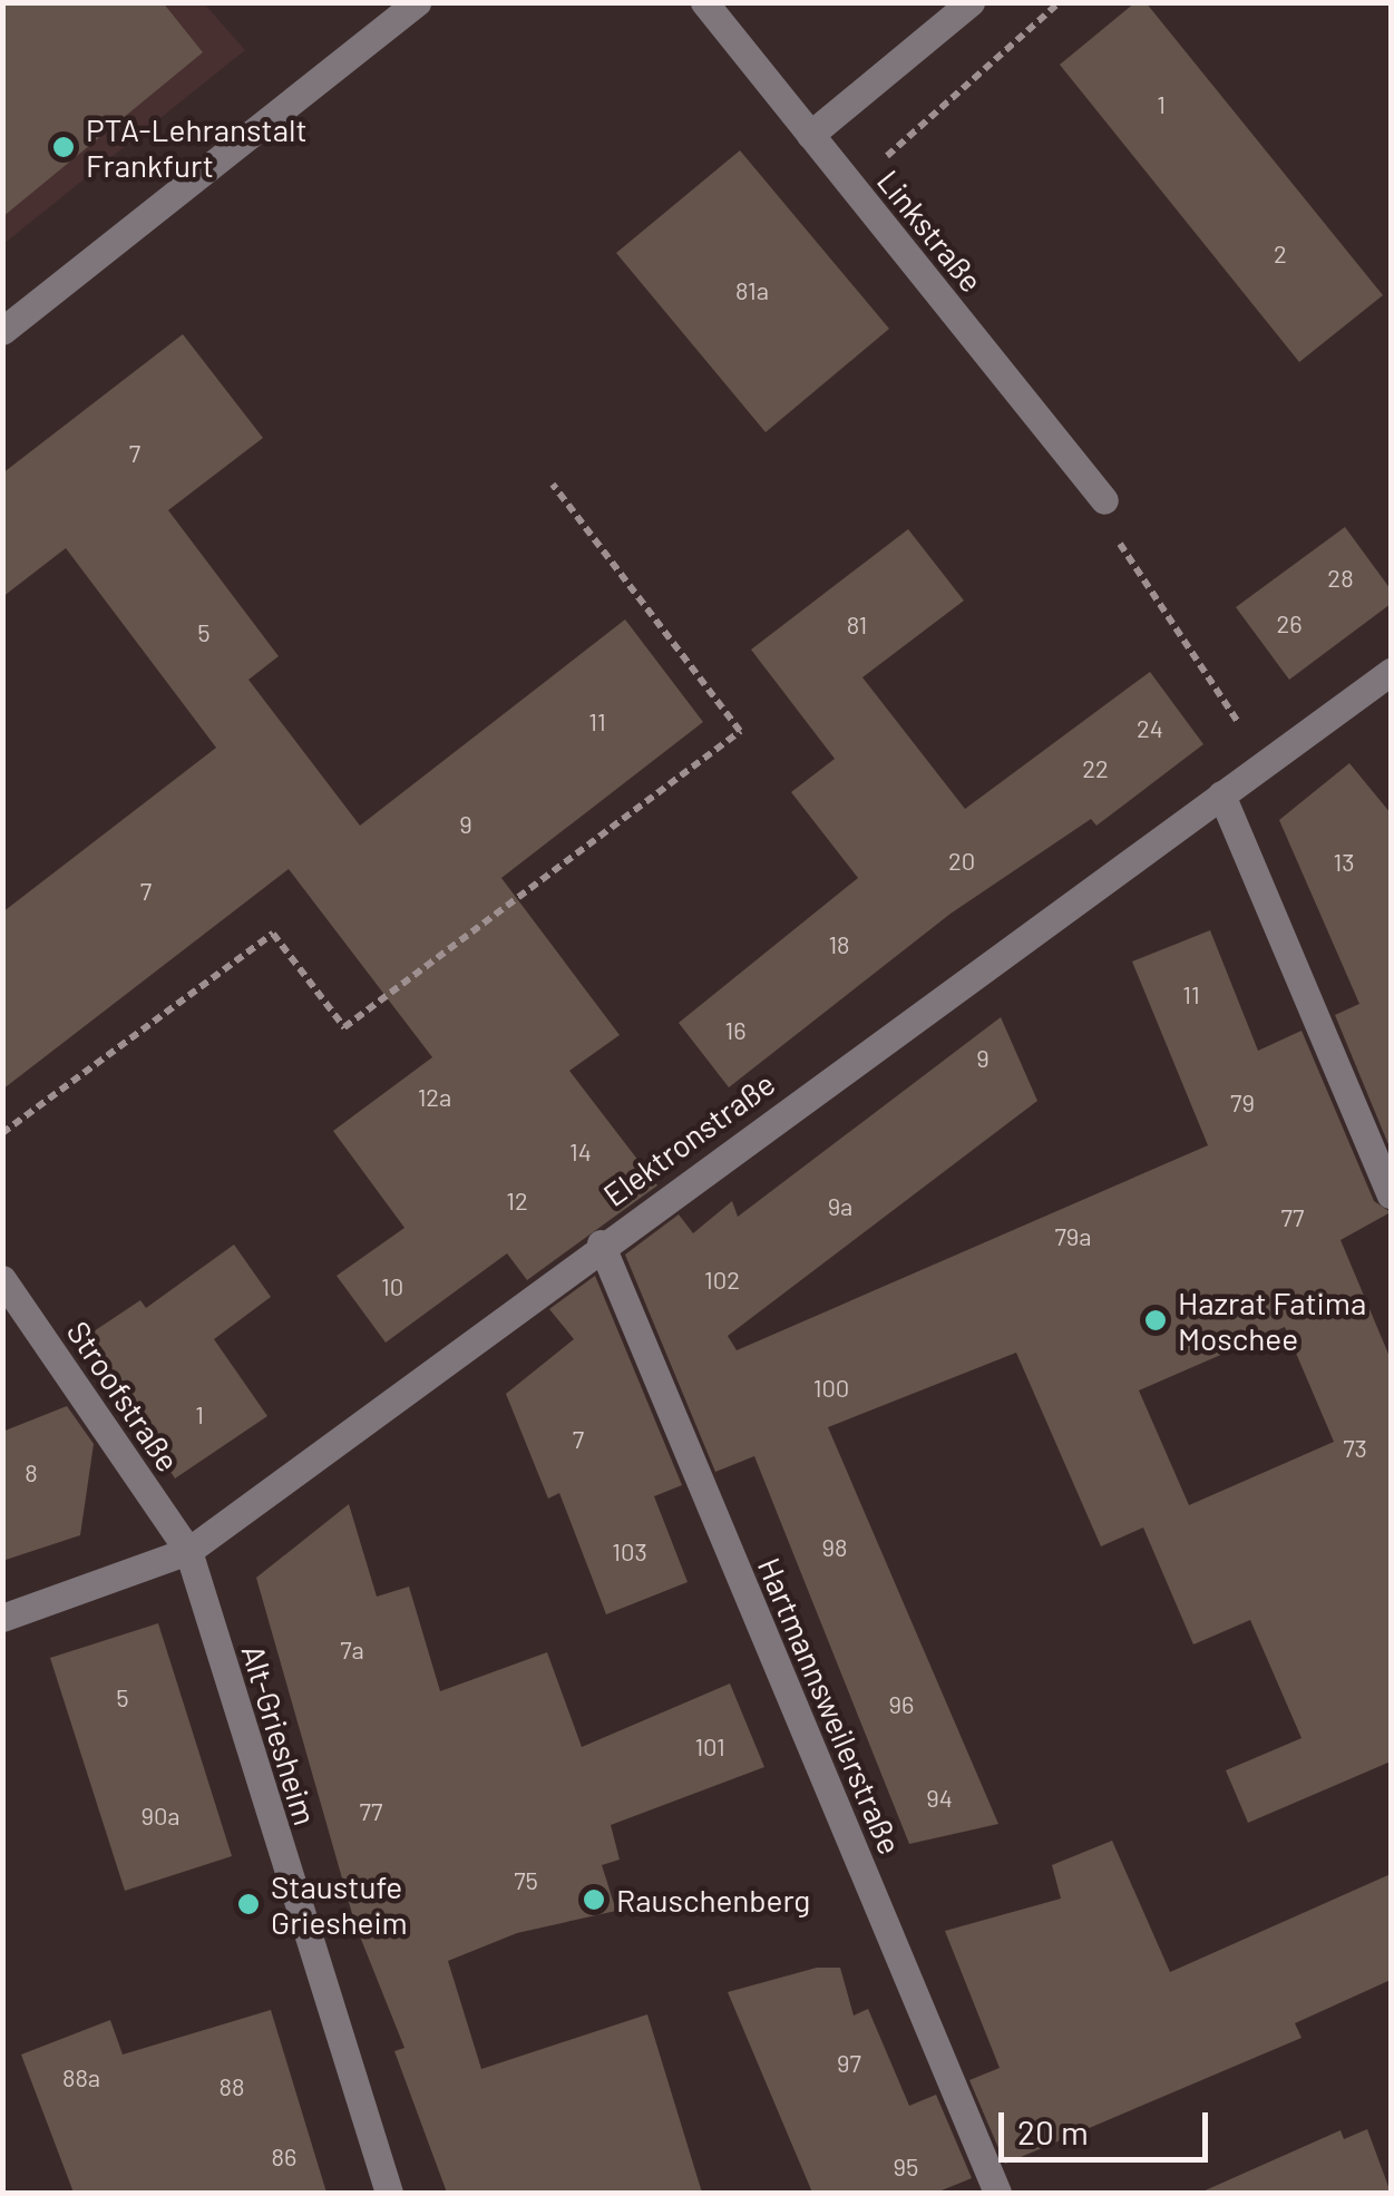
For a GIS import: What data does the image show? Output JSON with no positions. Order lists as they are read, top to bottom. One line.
{"streets":{"street":["Linkstraße","Elektronstraße","Stroofstraße","Hartmannsweilerstraße","Alt-Griesheim"]},"crossings":[["Elektronstraße","Stroofstraße"],["Elektronstraße","Hartmannsweilerstraße"],["Elektronstraße","Alt-Griesheim"],["Stroofstraße","Alt-Griesheim"]],"places":["PTA-Lehranstalt Frankfurt","Hazrat Fatima Moschee","Rauschenberg","Staustufe Griesheim"],"house_numbers":["1","2","81a","7","28","26","81","5","11","24","22","9","20","13","7","18","11","16","9","12a","79","14","12","9a","77","79a","102","10","100","1","7","73","8","98","103","7a","5","96","101","94","77","90a","75","97","88a","88","86","95"],"scale_bar":"20 m"}
